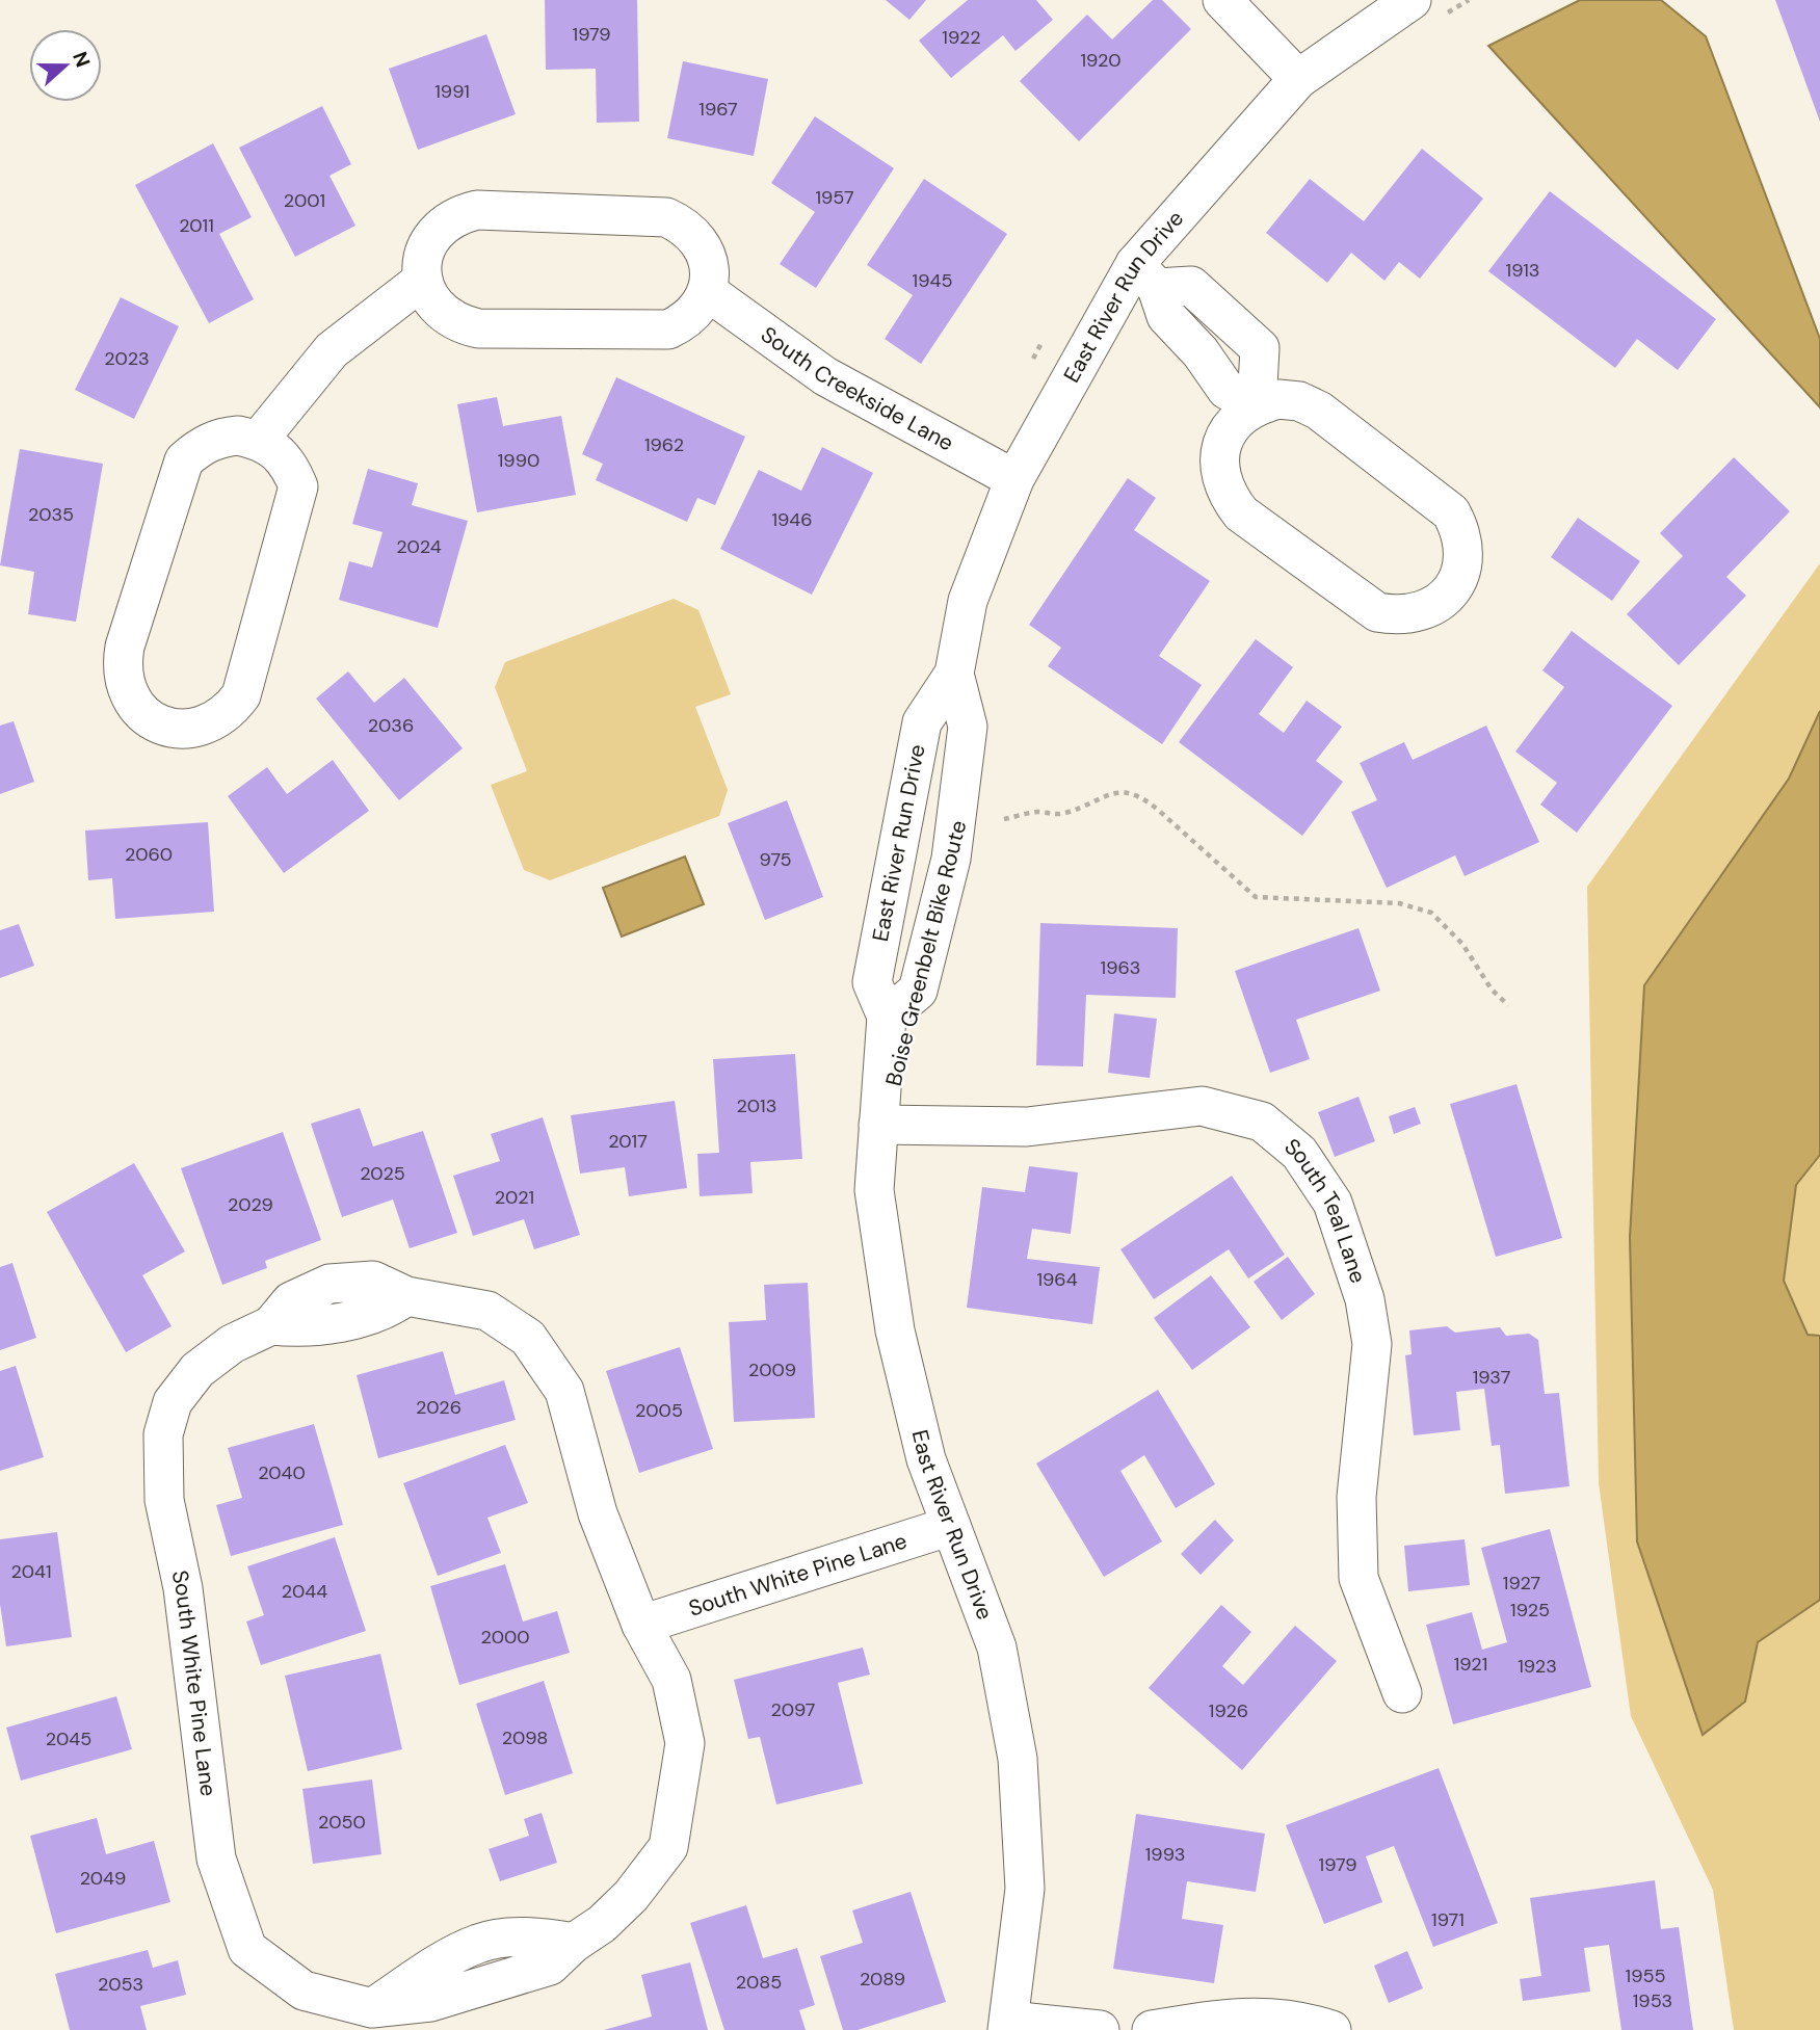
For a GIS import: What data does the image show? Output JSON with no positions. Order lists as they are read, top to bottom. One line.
{"streets":{"street":["East River Run Drive","South Creekside Lane","South Teal Lane","South White Pine Lane"]},"crossings":[["East River Run Drive","South Creekside Lane"],["East River Run Drive","South Teal Lane"],["East River Run Drive","South White Pine Lane"]],"house_numbers":["1979","1922","1920","1991","1967","1957","2001","2011","1913","1945","2023","1962","1990","2035","1946","2024","2036","2060","975","1963","2013","2017","2025","2021","2029","1964","2009","1937","2026","2005","2040","2041","1927","2044","1925","2000","1921","1923","2097","1926","2098","2045","2050","1993","1979","2049","1971","1955","2089","2085","2053","1953"],"north":"right"}
